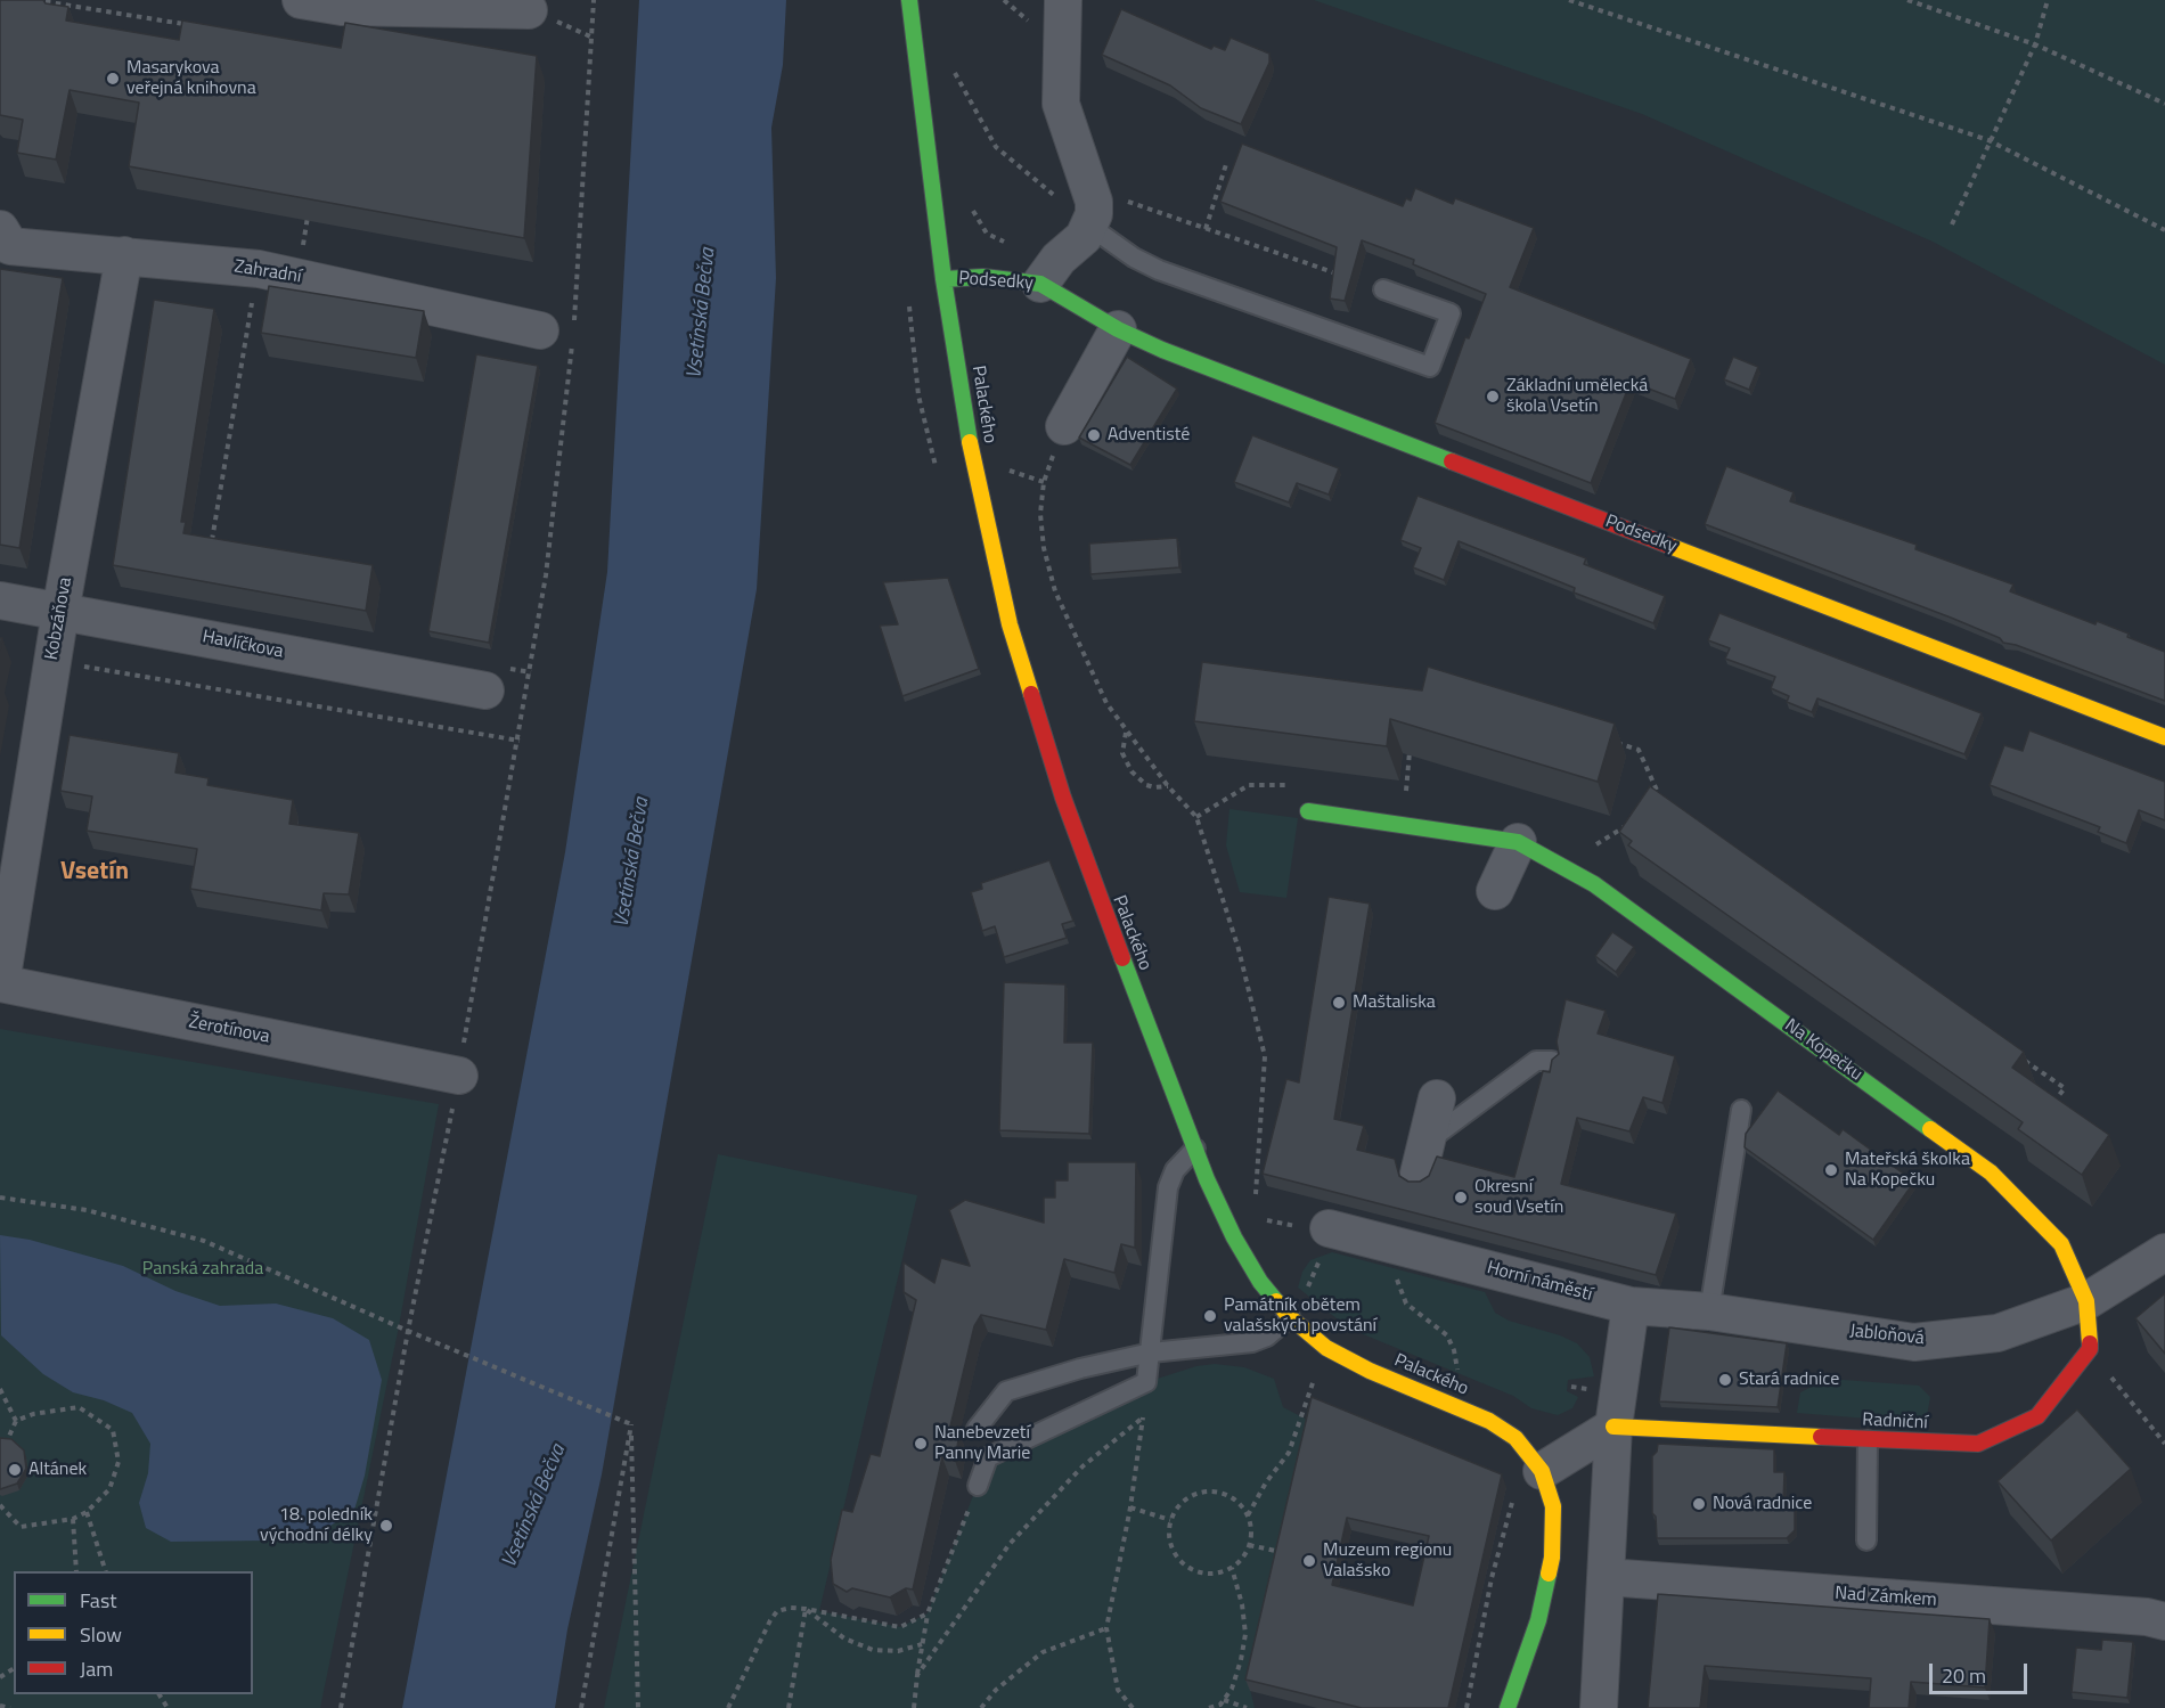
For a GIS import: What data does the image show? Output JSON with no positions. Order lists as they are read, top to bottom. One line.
{"streets":{"street":["Zahradní","Podsedky","Palackého","Kobzáňova","Havlíčkova","Žerotínova","Na Kopečku","Horní náměstí","Jabloňová","Radniční","Nad Zámkem"]},"crossings":[["Zahradní","Kobzáňova"],["Podsedky","Palackého"],["Kobzáňova","Havlíčkova"],["Kobzáňova","Žerotínova"],["Na Kopečku","Jabloňová"],["Na Kopečku","Radniční"],["Horní náměstí","Jabloňová"],["Jabloňová","Radniční"]],"districts":["Vsetín"],"water":["Vsetínská Bečva"],"parks":["Panská zahrada"],"places":["Masarykova veřejná knihovna","Základní umělecká škola Vsetín","Adventisté","Maštaliska","Mateřská školka Na Kopečku","Okresní soud Vsetín","Památník obětem valašských povstání","Stará radnice","Nanebevzetí Panny Marie","Altánek","Nová radnice","18. poledník východní délky","Muzeum regionu Valašsko"],"legend":["Fast","Slow","Jam"],"scale_bar":"20 m"}
